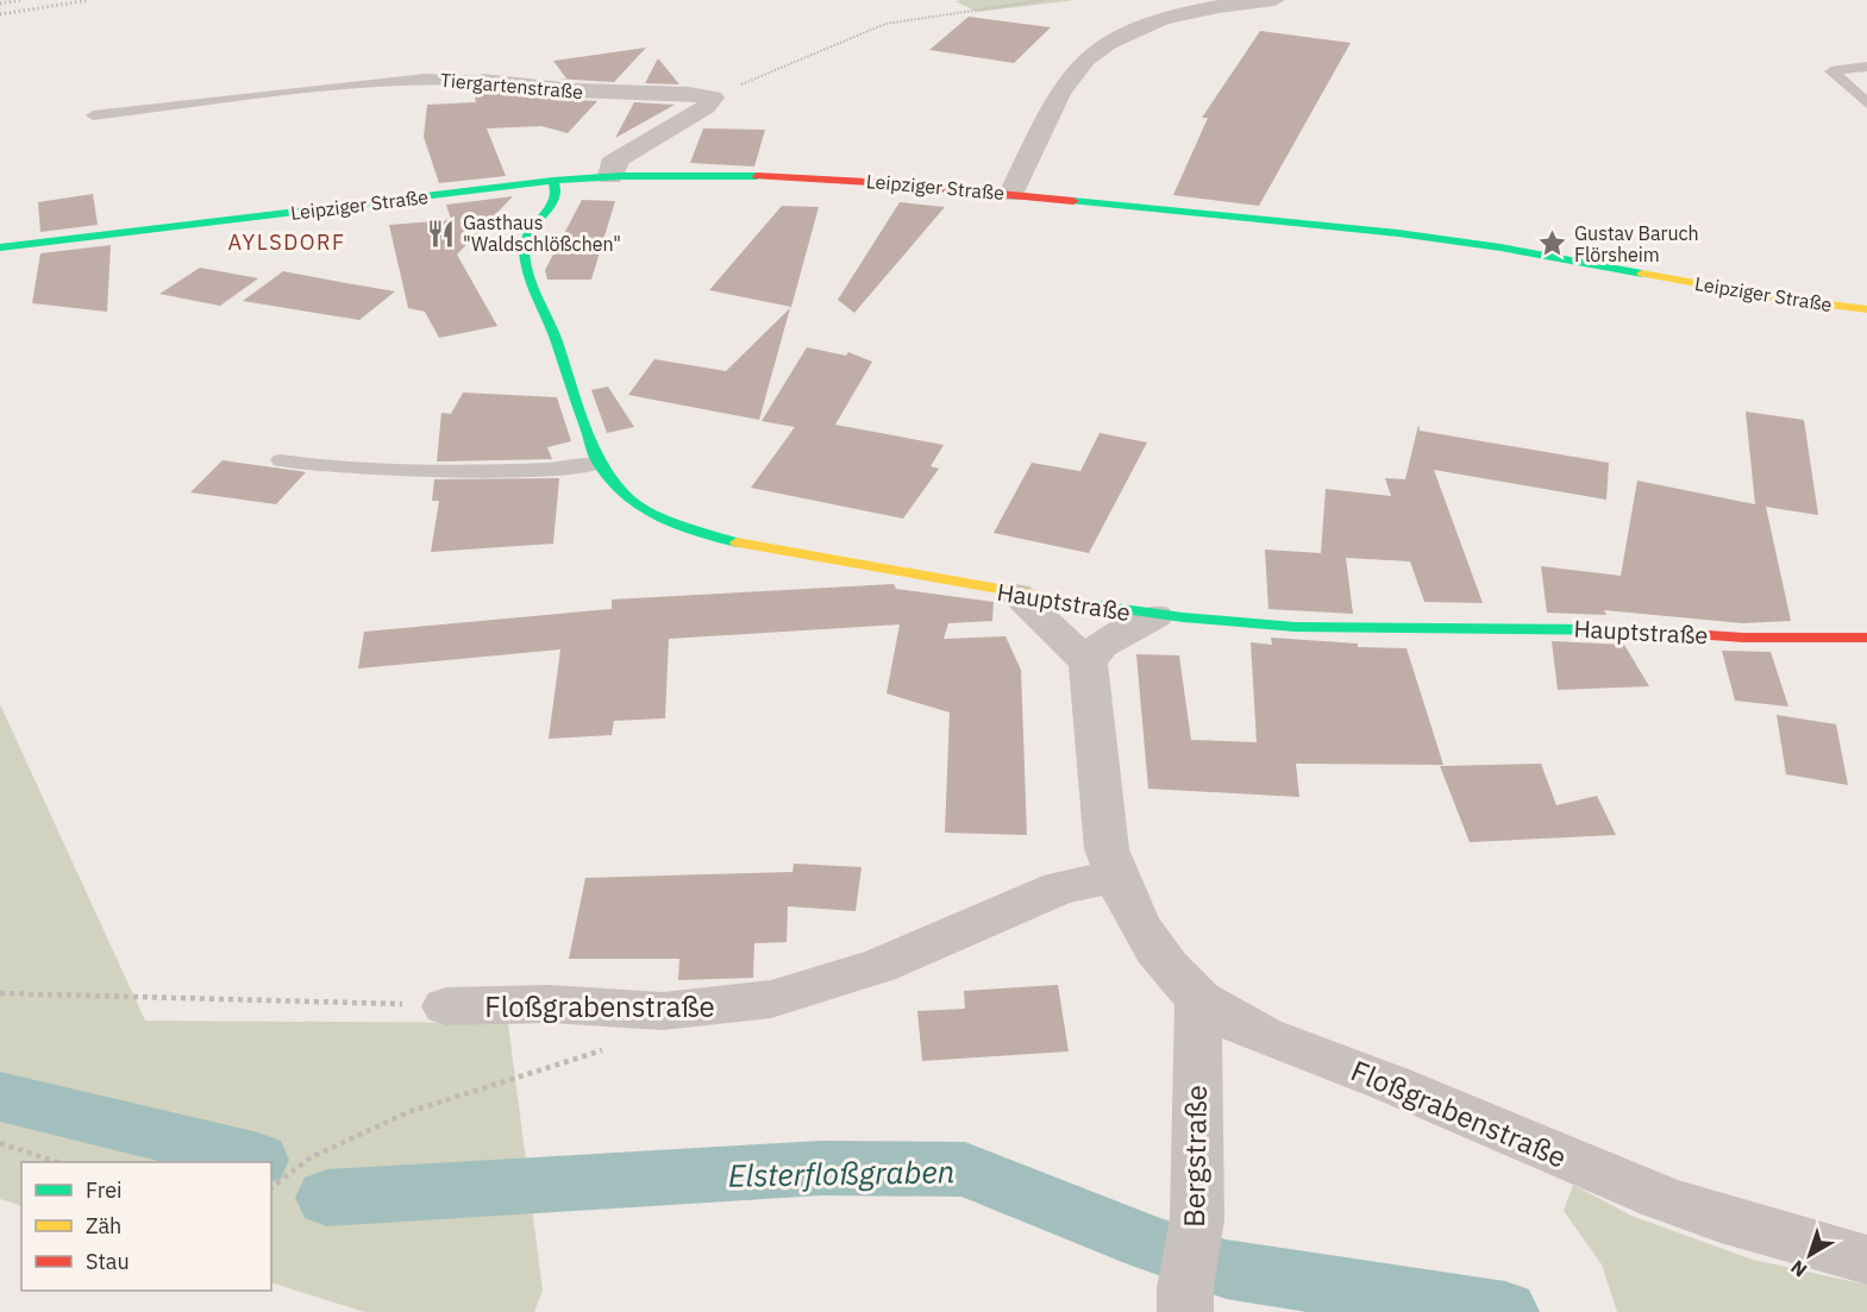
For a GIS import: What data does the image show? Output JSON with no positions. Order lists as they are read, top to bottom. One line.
{"streets":{"street":["Tiergartenstraße","Leipziger Straße","Hauptstraße","Floßgrabenstraße","Bergstraße"]},"crossings":[["Leipziger Straße","Hauptstraße"],["Floßgrabenstraße","Bergstraße"]],"districts":["AYLSDORF"],"water":["Elsterfloßgraben"],"places":{"restaurant":["Gasthaus \"Waldschlößchen\""],"place":["Gustav Baruch Flörsheim"]},"legend":["Frei","Zäh","Stau"],"north":"bottom left"}
